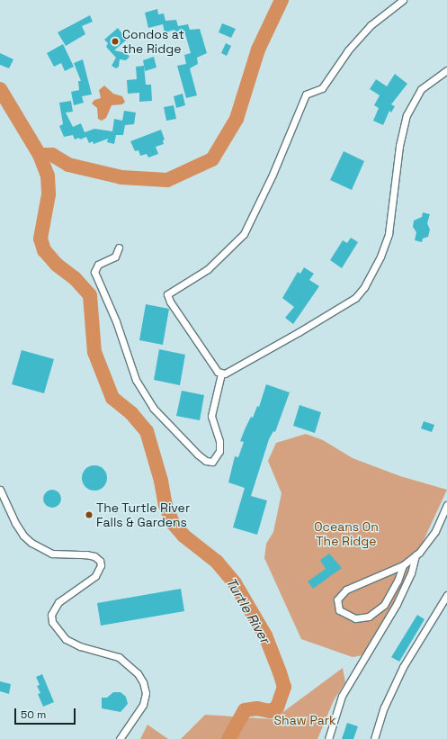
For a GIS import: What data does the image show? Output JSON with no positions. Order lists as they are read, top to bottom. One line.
{"water":["Turtle River"],"parks":["Oceans On The Ridge","Shaw Park"],"places":["Condos at the Ridge","The Turtle River Falls & Gardens"],"scale_bar":"50 m"}
